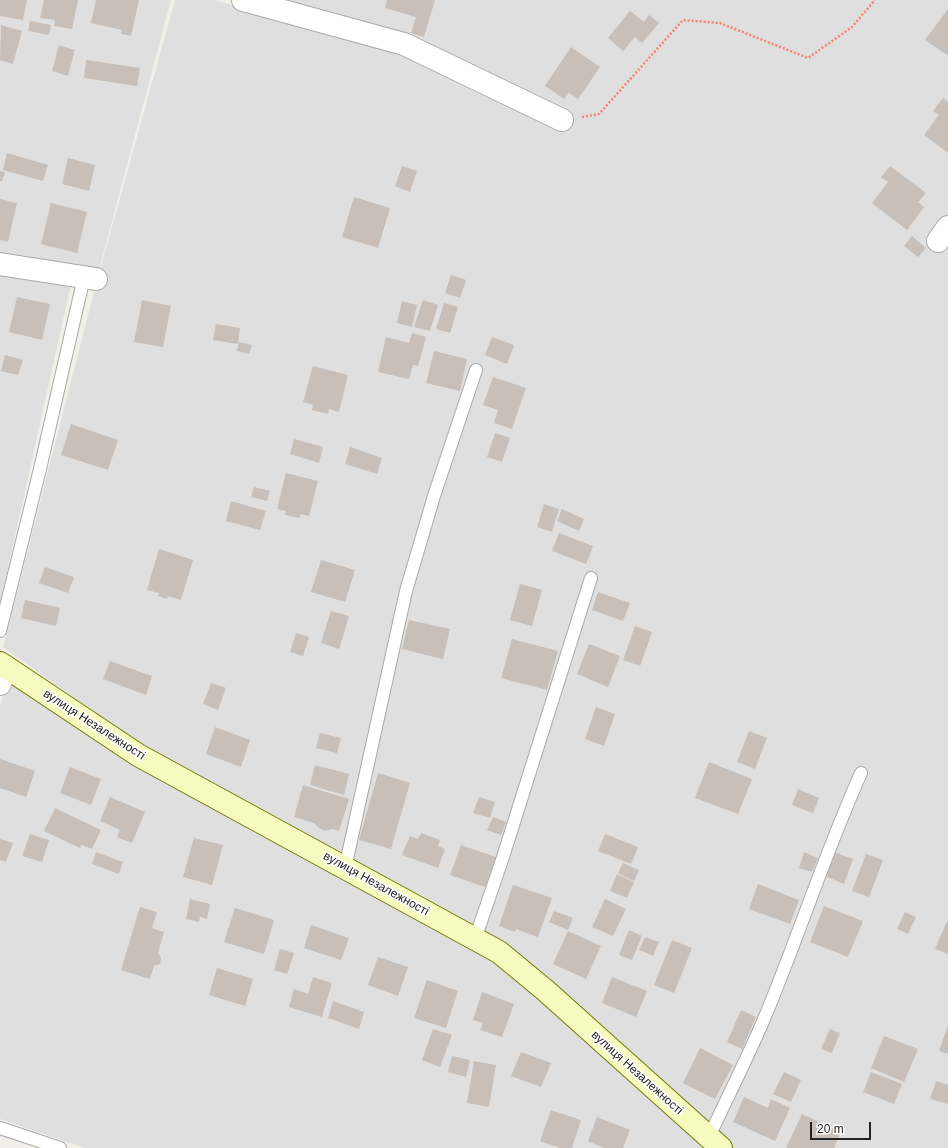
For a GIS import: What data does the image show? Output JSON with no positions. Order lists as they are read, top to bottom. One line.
{"streets":{"street":["вулиця Незалежності"]},"scale_bar":"20 m"}
